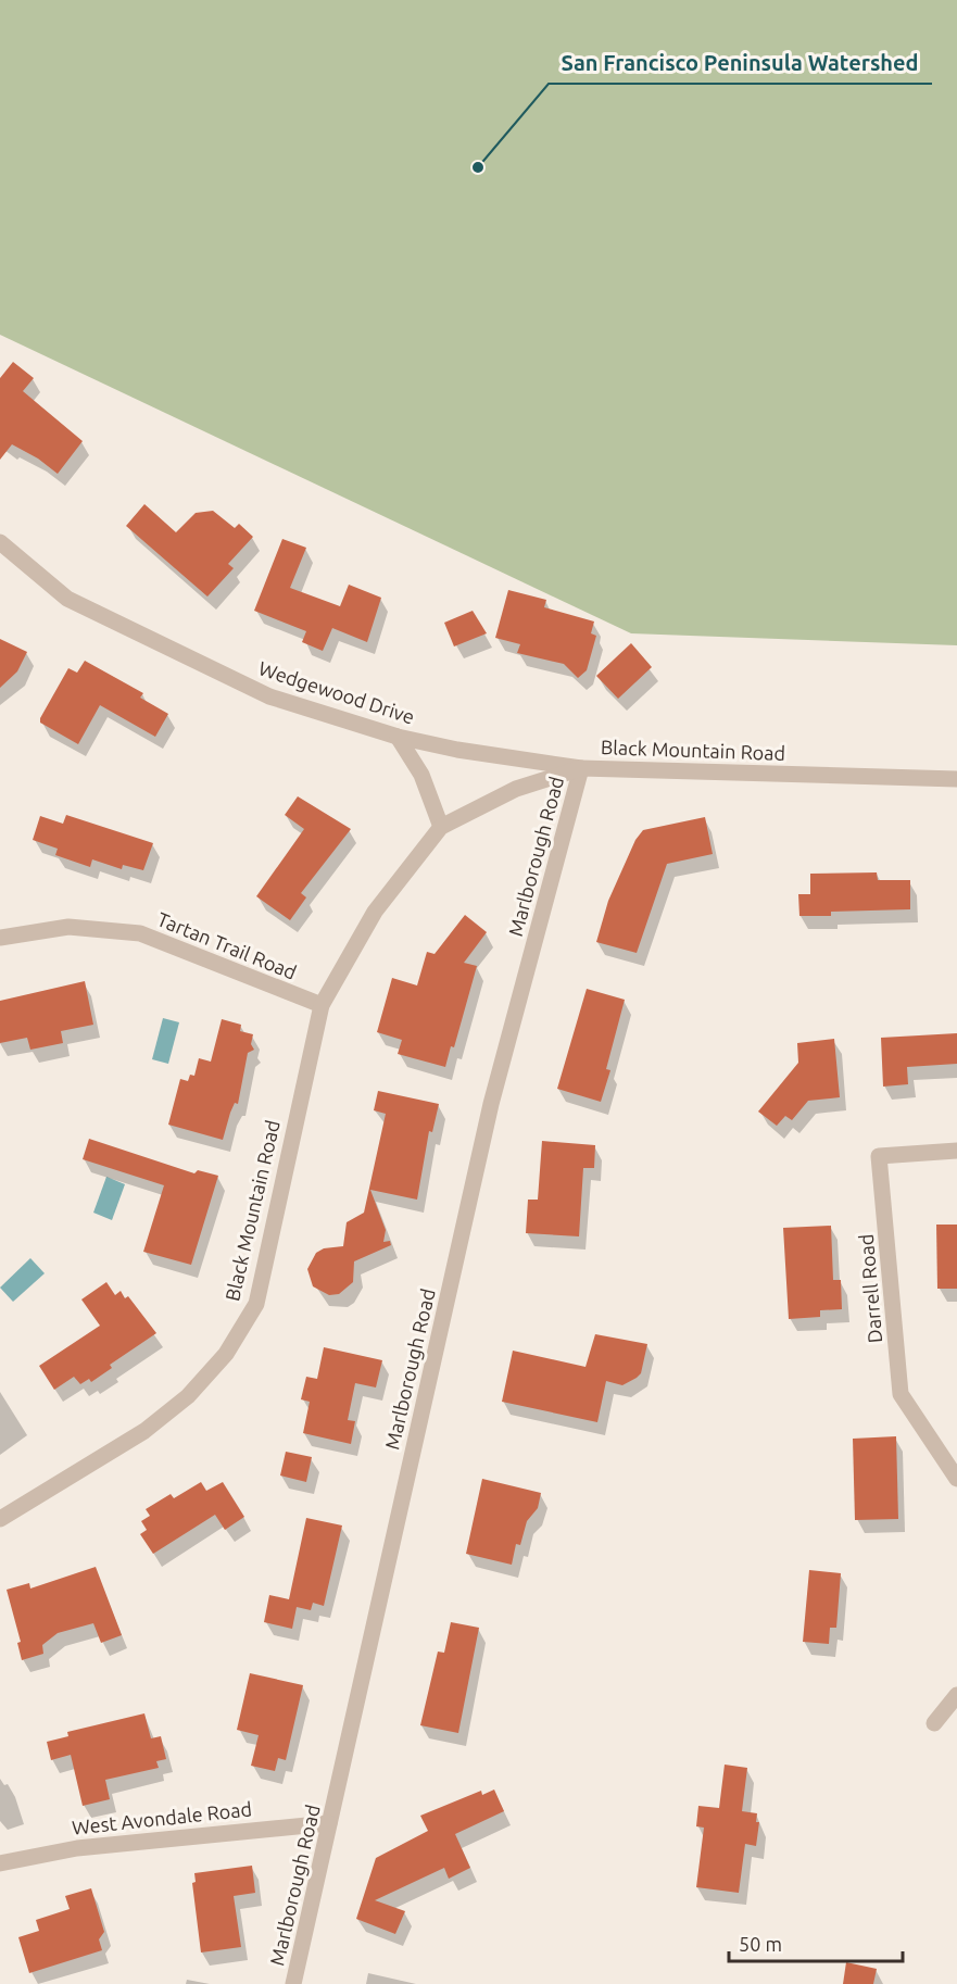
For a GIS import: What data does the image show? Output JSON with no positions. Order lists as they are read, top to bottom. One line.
{"streets":{"street":["Wedgewood Drive","Black Mountain Road","Marlborough Road","Tartan Trail Road","Darrell Road","West Avondale Road"]},"crossings":[["Wedgewood Drive","Black Mountain Road"],["Wedgewood Drive","Marlborough Road"],["Black Mountain Road","Marlborough Road"],["Black Mountain Road","Tartan Trail Road"],["Marlborough Road","West Avondale Road"]],"places":["San Francisco Peninsula Watershed"],"scale_bar":"50 m"}
